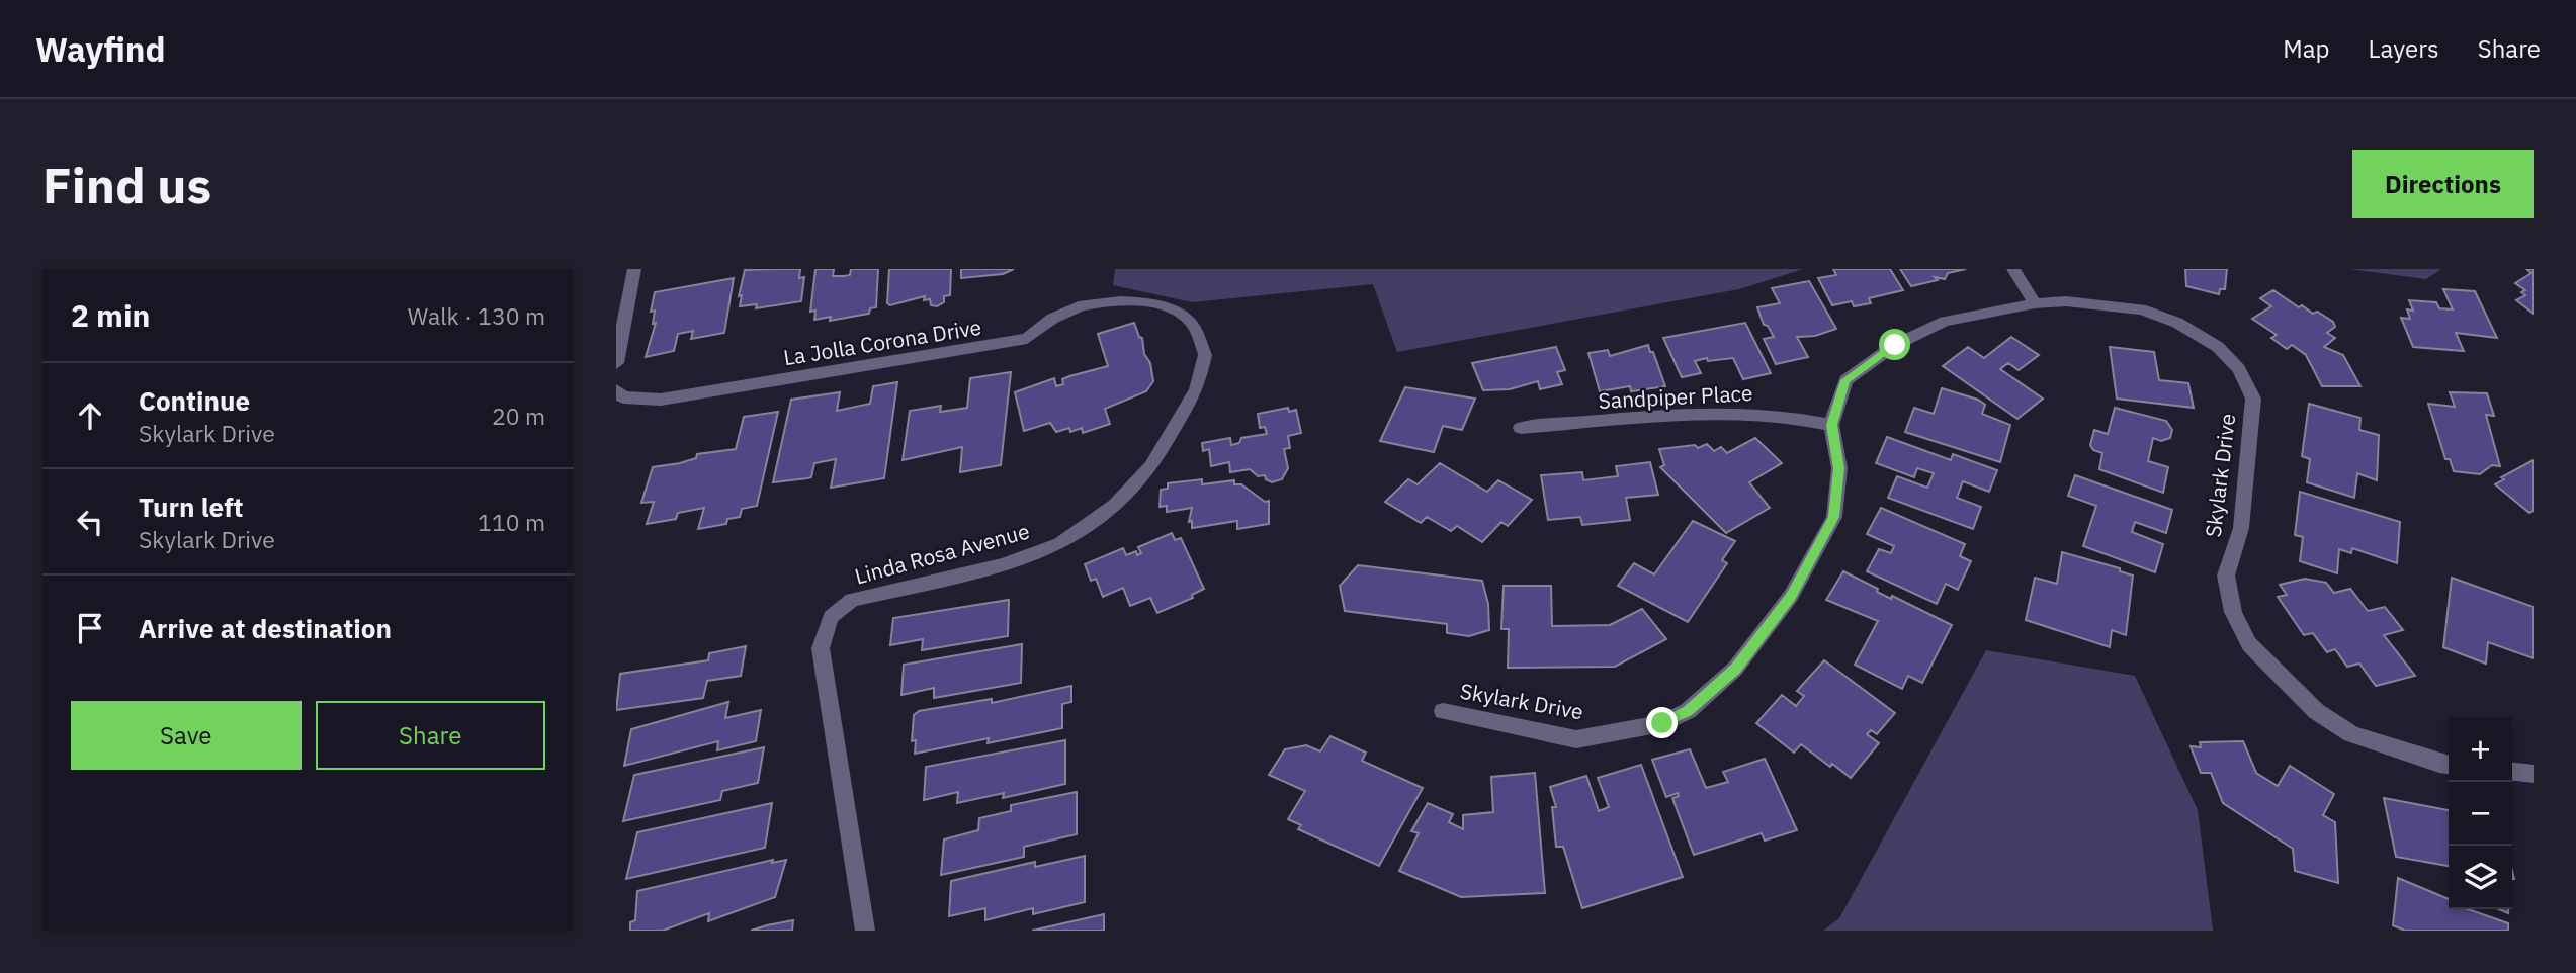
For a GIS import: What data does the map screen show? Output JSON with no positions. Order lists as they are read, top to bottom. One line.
{"streets":{"street":["La Jolla Corona Drive","Sandpiper Place","Skylark Drive","Linda Rosa Avenue"]},"crossings":[["La Jolla Corona Drive","Linda Rosa Avenue"],["Sandpiper Place","Skylark Drive"]],"page":{"header":"Wayfind","nav":["Map","Layers","Share"],"buttons":["Directions",["Save","Share"]],"title":"Find us","heading":["2 min","Walk · 130 m"],"list":[["Continue","Skylark Drive","20 m"],["Turn left","Skylark Drive","110 m"],"Arrive at destination"],"map_buttons":["+","−"]}}
